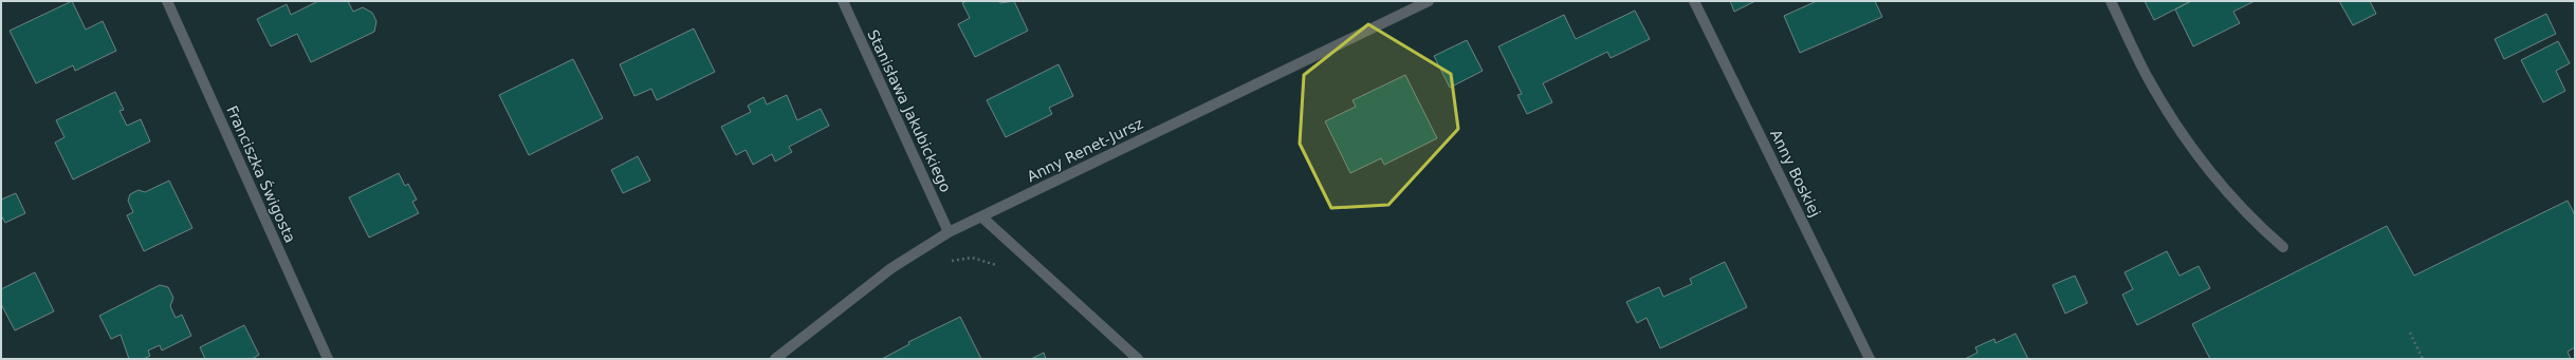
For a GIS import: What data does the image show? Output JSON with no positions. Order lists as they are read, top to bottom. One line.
{"streets":{"street":["Stanisława Jakubickiego","Anny Renet-Jursz","Anny Boskiej","Franciszka Świgosta"]},"crossings":[["Stanisława Jakubickiego","Anny Renet-Jursz"]]}
